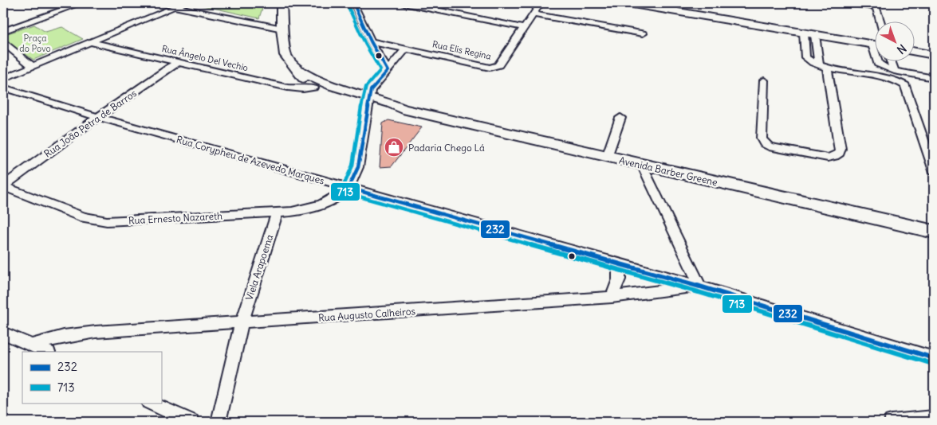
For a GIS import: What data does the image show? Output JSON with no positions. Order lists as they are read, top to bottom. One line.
{"streets":{"street":["Rua Elis Regina","Rua Ângelo Del Vechio","Rua João Petra de Barros","Rua Corypheu de Azevedo Marques","Avenida Barber Greene","Rua Ernesto Nazareth","Viela Arapoema","Rua Augusto Calheiros"]},"crossings":[["Rua Ângelo Del Vechio","Rua João Petra de Barros"],["Rua Ângelo Del Vechio","Avenida Barber Greene"],["Rua João Petra de Barros","Rua Corypheu de Azevedo Marques"],["Rua João Petra de Barros","Rua Ernesto Nazareth"],["Rua Corypheu de Azevedo Marques","Rua Ernesto Nazareth"],["Rua Corypheu de Azevedo Marques","Rua Augusto Calheiros"],["Rua Ernesto Nazareth","Viela Arapoema"],["Viela Arapoema","Rua Augusto Calheiros"]],"parks":["Praça do Povo"],"places":{"shop":["Padaria Chego Lá"]},"lines":["transit line 232","transit line 713"],"legend":["232","713"],"north":"bottom right"}
